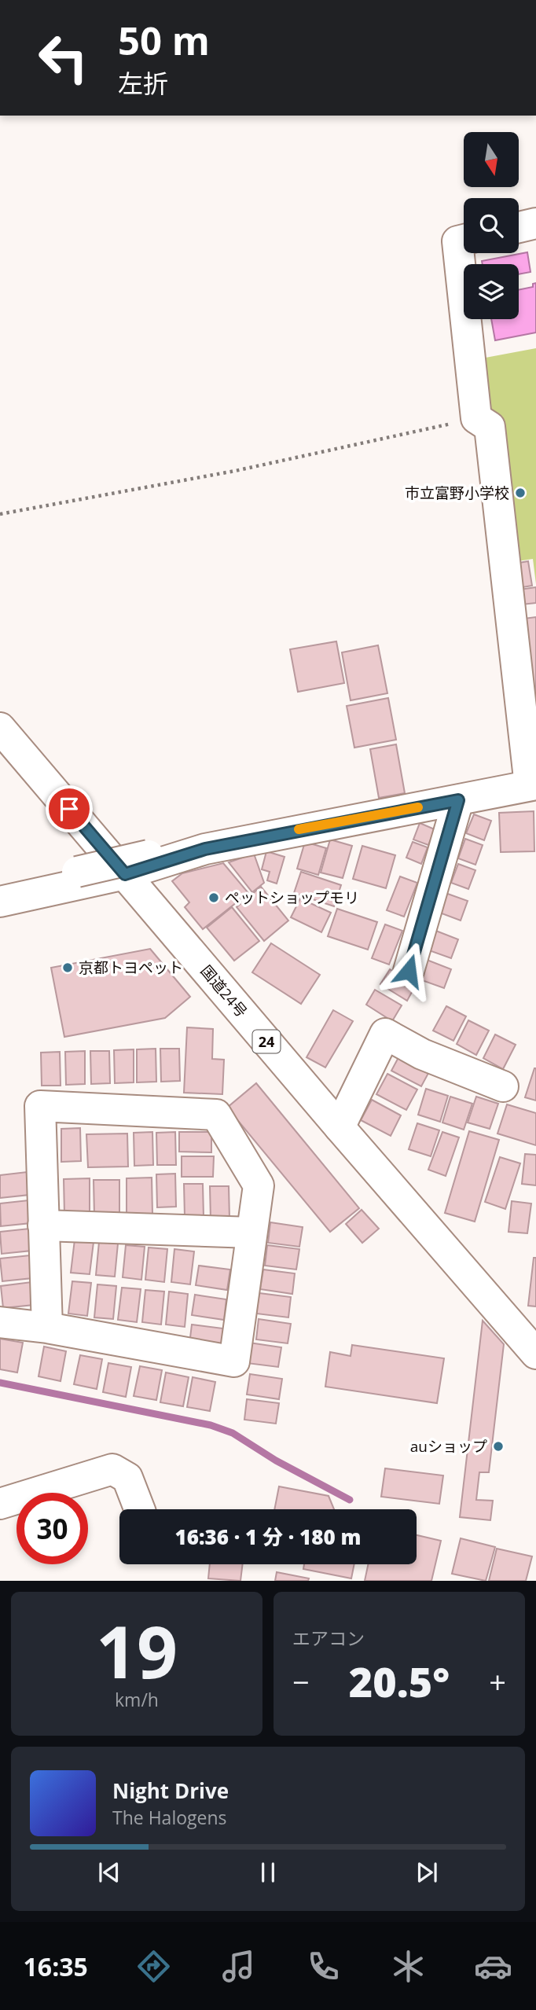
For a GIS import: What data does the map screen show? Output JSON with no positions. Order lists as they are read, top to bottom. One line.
{"streets":{"main road":["国道24号","24"]},"places":["市立富野小学校","ペットショップモリ","京都トヨペット","auショップ"],"north":"bottom","page":{"turn":["50 m","左折"],"limit":"30","trip":"16:36 · 1 分 · 180 m","tile":[["19","km/h"],"エアコン"],"heat":["−","20.5°","+"],"song":["Night Drive","The Halogens"],"tabs":"16:35"}}
